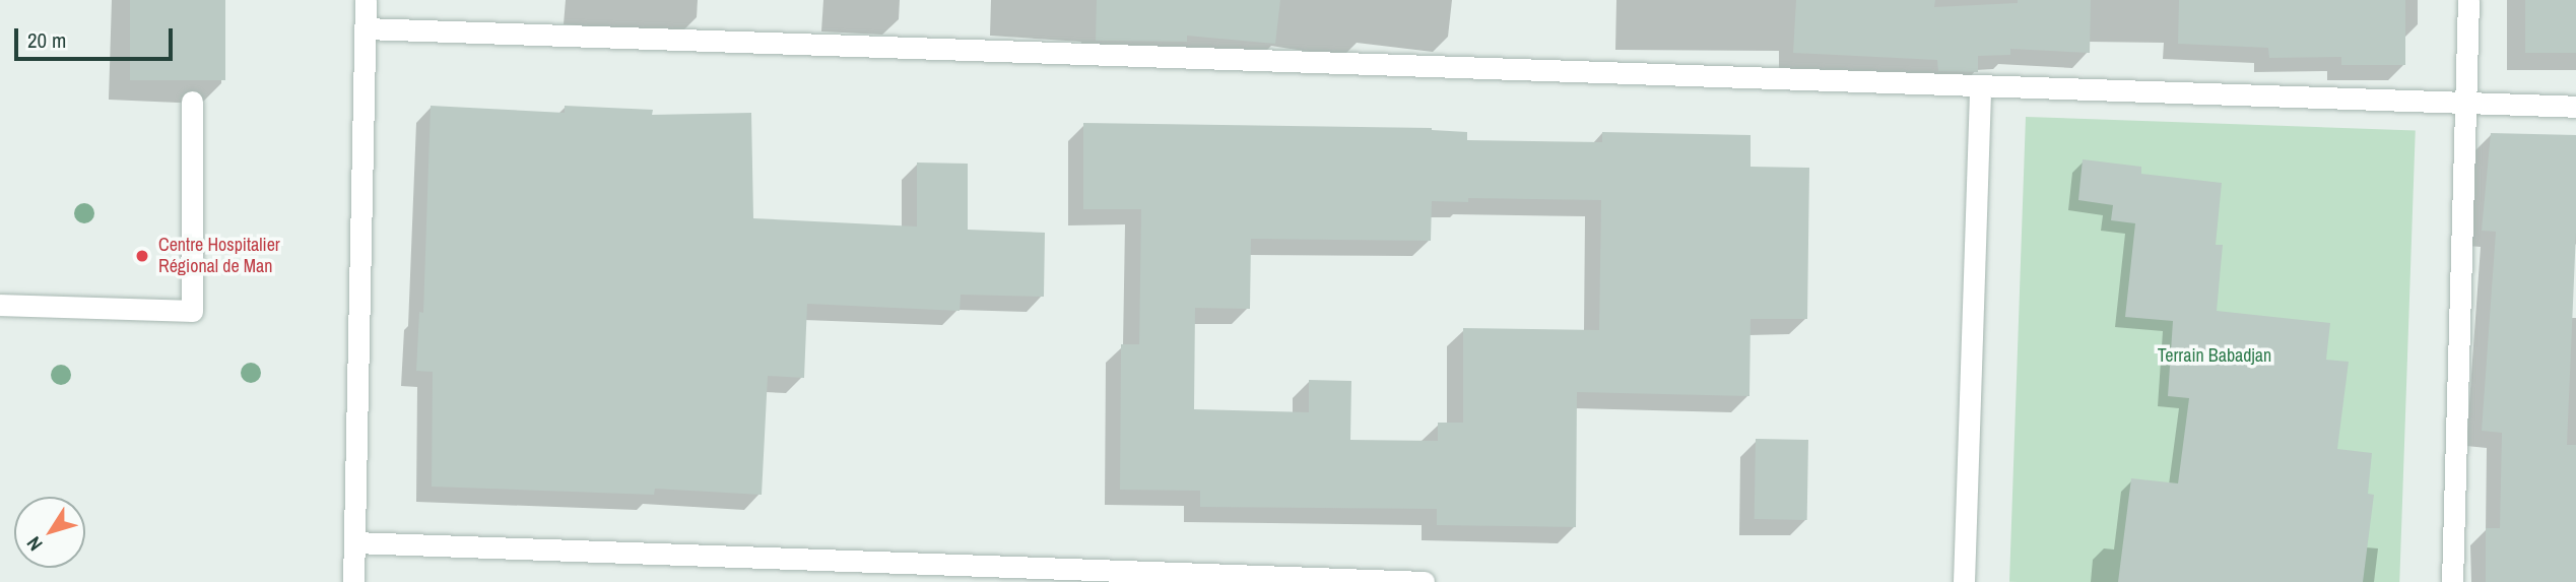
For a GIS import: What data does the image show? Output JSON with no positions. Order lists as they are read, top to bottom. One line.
{"parks":["Terrain Babadjan"],"places":["Centre Hospitalier Régional de Man"],"scale_bar":"20 m","north":"bottom left"}
